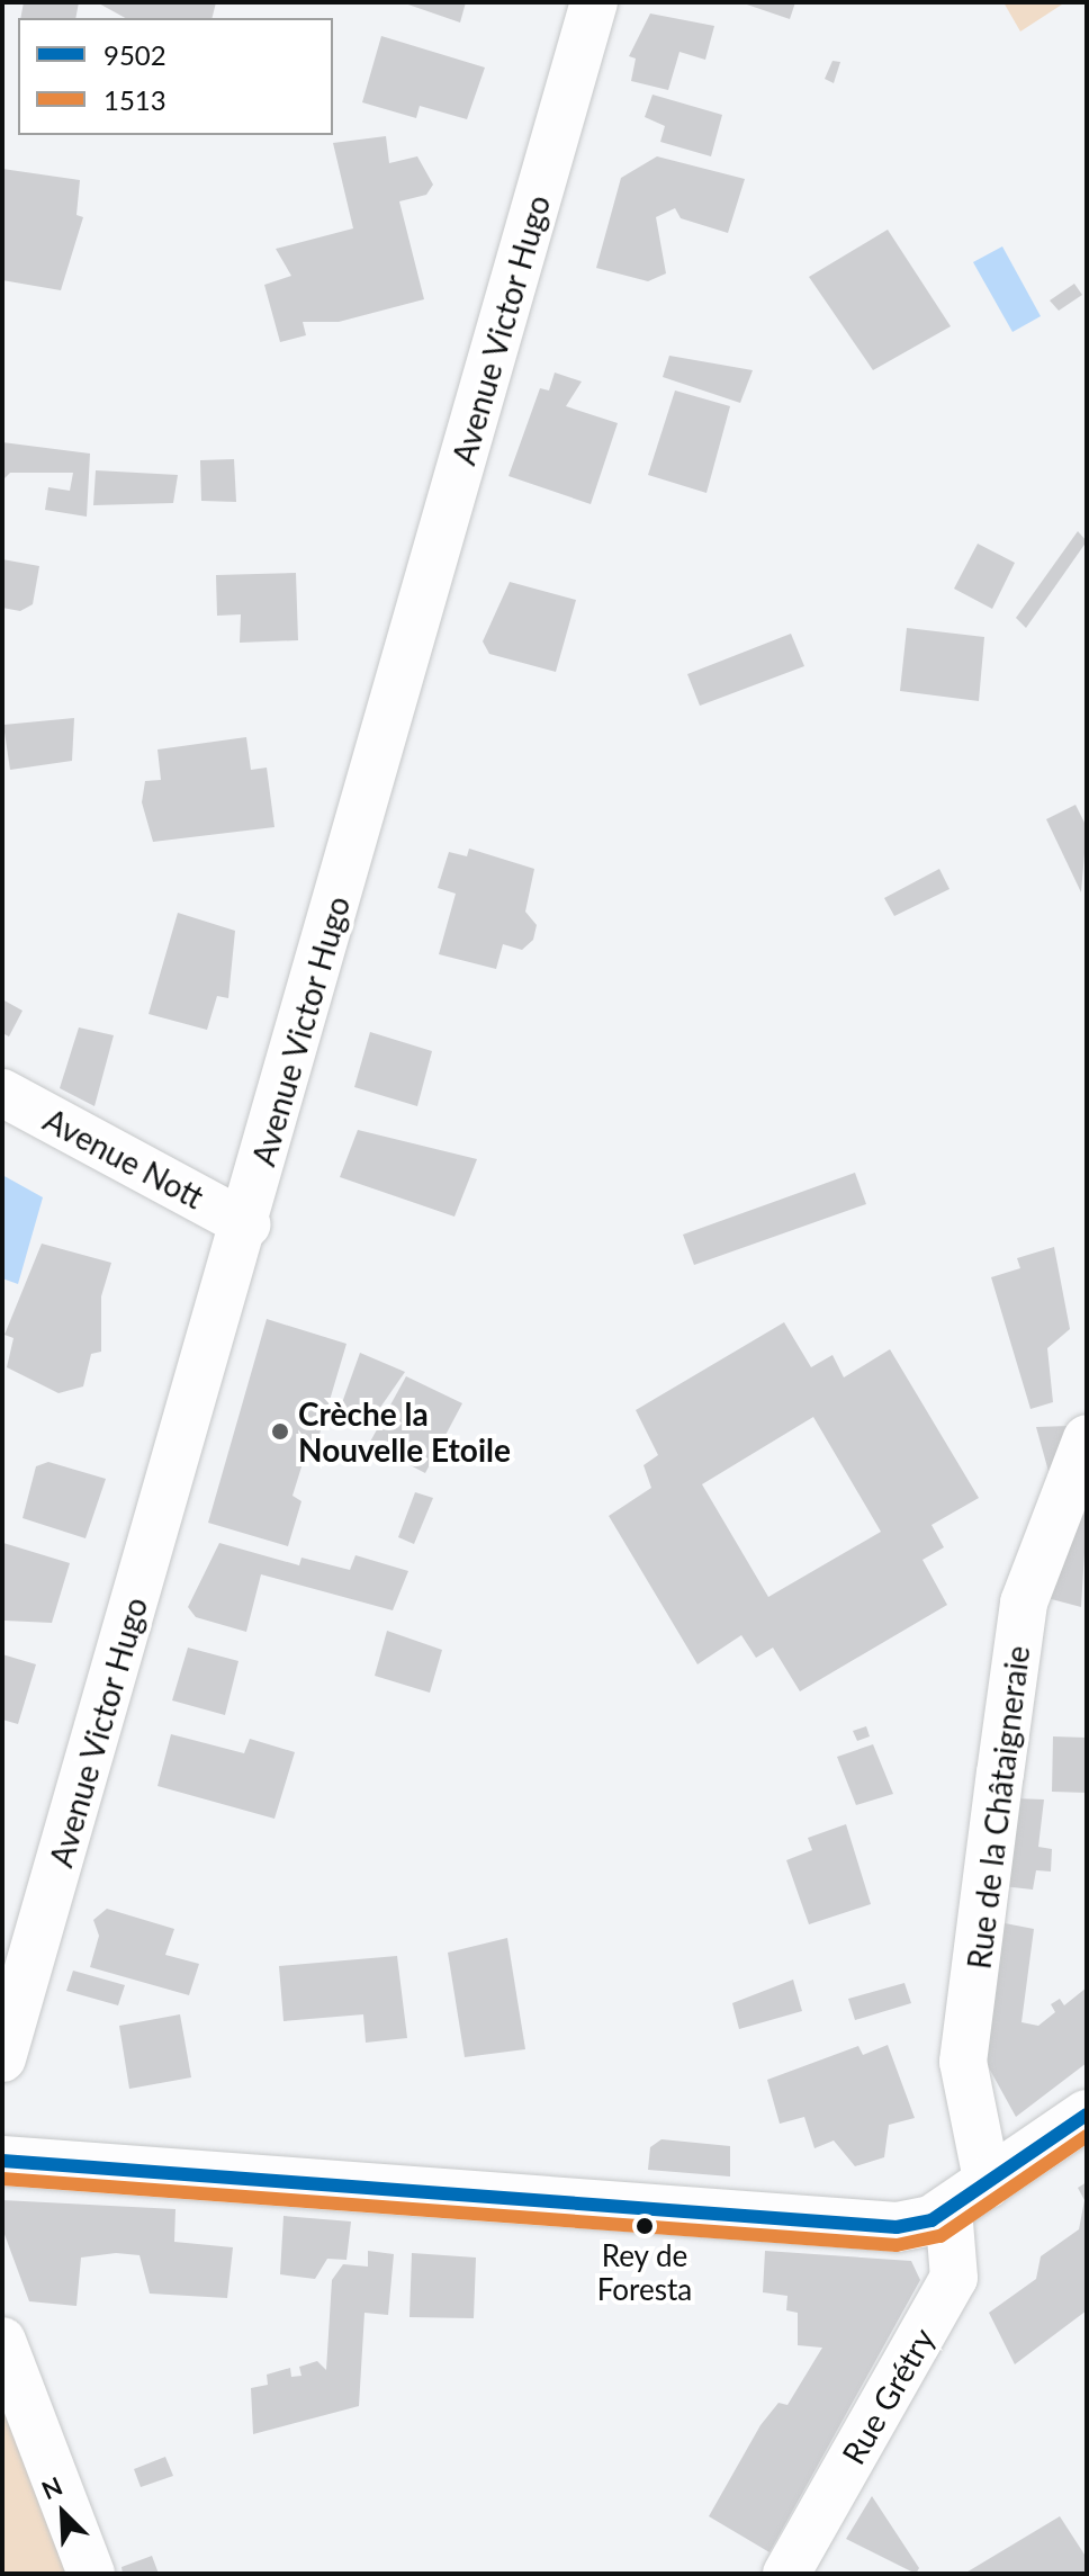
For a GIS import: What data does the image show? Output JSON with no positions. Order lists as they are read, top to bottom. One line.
{"streets":{"street":["Avenue Victor Hugo","Avenue Nott","Rue de la Châtaigneraie","Rue Grétry"]},"crossings":[["Avenue Victor Hugo","Avenue Nott"],["Rue de la Châtaigneraie","Rue Grétry"]],"places":["Crèche la Nouvelle Etoile","Rey de Foresta"],"lines":["transit line 9502","transit line 1513"],"legend":["9502","1513"],"north":"top left"}
